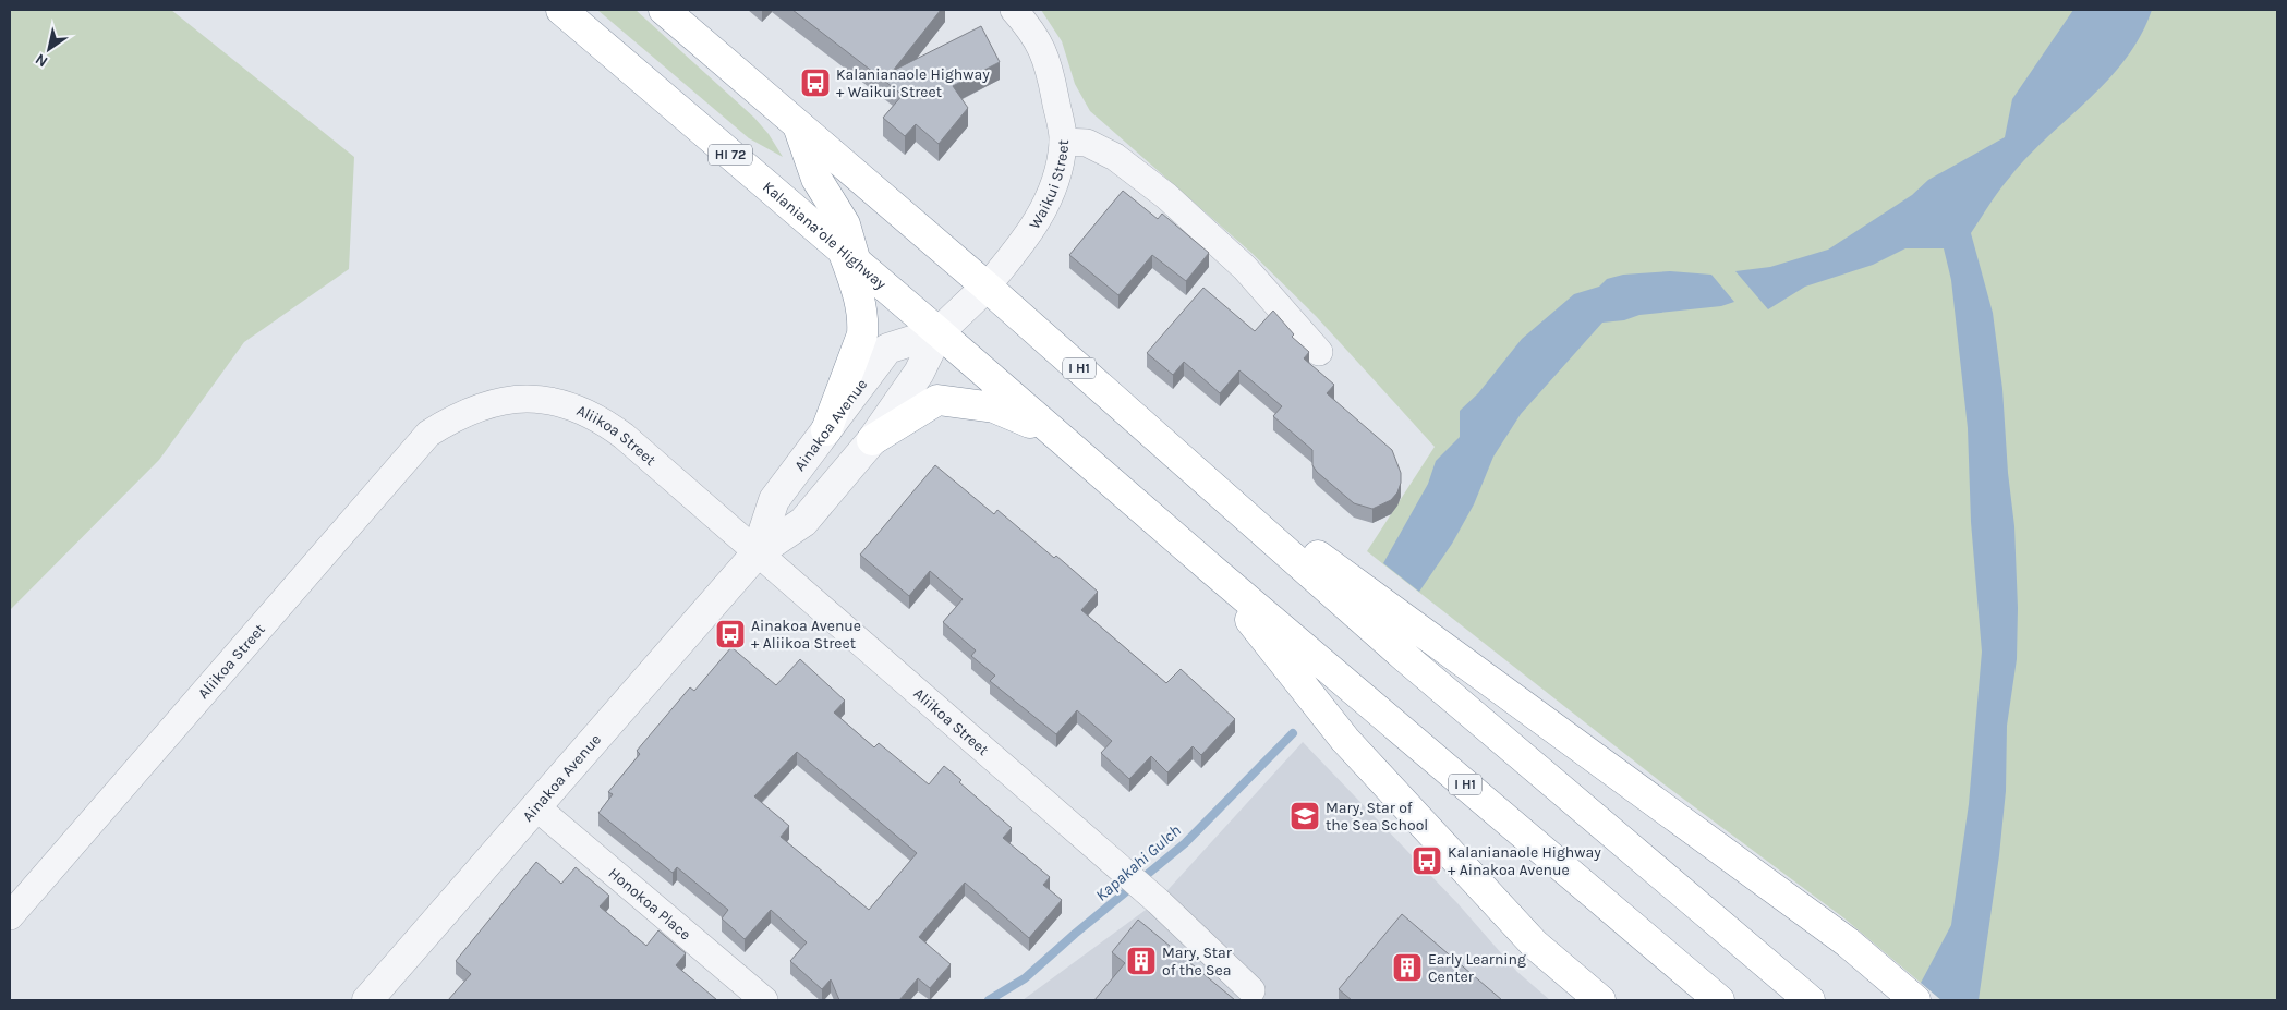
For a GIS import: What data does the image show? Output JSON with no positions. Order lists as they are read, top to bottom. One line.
{"streets":{"highway":["HI 72","Kalaniana’ole Highway","I H1"],"street":["Waikui Street","Ainakoa Avenue","Aliikoa Street","Honokoa Place"]},"crossings":[["Waikui Street","I H1"],["Waikui Street","Ainakoa Avenue"],["Kalaniana’ole Highway","I H1"],["Kalaniana’ole Highway","Ainakoa Avenue"],["I H1","Ainakoa Avenue"],["Ainakoa Avenue","Aliikoa Street"],["Ainakoa Avenue","Honokoa Place"]],"water":["Kapakahi Gulch"],"places":{"bus stop":["Kalanianaole Highway + Waikui Street","Ainakoa Avenue + Aliikoa Street","Kalanianaole Highway + Ainakoa Avenue"],"school or university":["Mary, Star of the Sea School"],"building":["Mary, Star of the Sea","Early Learning Center"]},"north":"bottom left"}
